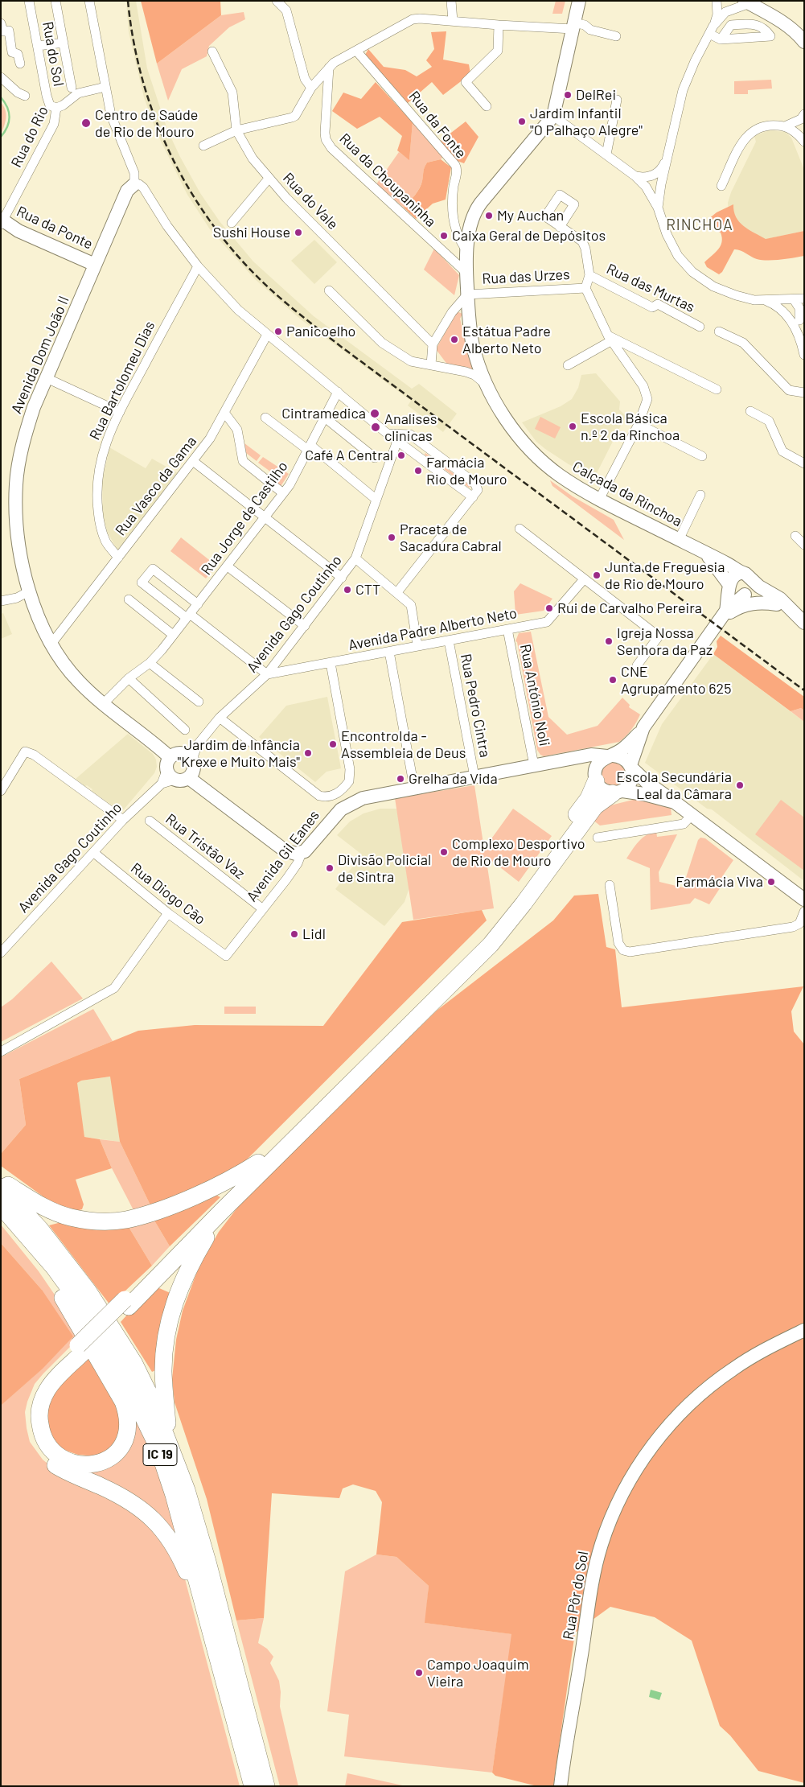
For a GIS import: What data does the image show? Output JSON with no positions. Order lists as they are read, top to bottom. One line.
{"streets":{"highway":["IC 19"],"street":["Rua do Sol","Rua da Fonte","Rua do Rio","Rua da Choupaninha","Rua do Vale","Rua da Ponte","Rua das Urzes","Rua das Murtas","Avenida Dom João II","Rua Bartolomeu Dias","Rua Vasco da Gama","Calçada da Rinchoa","Rua Jorge de Castilho","Avenida Gago Coutinho","Avenida Padre Alberto Neto","Rua António Noli","Rua Pedro Cintra","Rua Tristão Vaz","Avenida Gil Eanes","Rua Diogo Cão","Rua Pôr do Sol"]},"crossings":[["Rua do Sol","Rua do Rio"],["Rua da Fonte","Calçada da Rinchoa"],["Rua do Rio","Rua da Ponte"],["Rua da Choupaninha","Calçada da Rinchoa"],["Rua da Ponte","Avenida Dom João II"],["Rua das Urzes","Calçada da Rinchoa"],["Avenida Dom João II","Rua Vasco da Gama"],["Avenida Dom João II","Rua Jorge de Castilho"],["Avenida Dom João II","Avenida Gago Coutinho"],["Rua Bartolomeu Dias","Rua Vasco da Gama"],["Avenida Gago Coutinho","Avenida Padre Alberto Neto"],["Avenida Gago Coutinho","Rua Diogo Cão"],["Avenida Padre Alberto Neto","Rua António Noli"],["Avenida Padre Alberto Neto","Rua Pedro Cintra"],["Rua António Noli","Avenida Gil Eanes"],["Rua Pedro Cintra","Avenida Gil Eanes"],["Rua Tristão Vaz","Avenida Gil Eanes"],["Avenida Gil Eanes","Rua Diogo Cão"]],"districts":["RINCHOA"],"places":["DelRei","Jardim Infantil \"O Palhaço Alegre\"","Centro de Saúde de Rio de Mouro","My Auchan","Sushi House","Caixa Geral de Depósitos","Panicoelho","Estátua Padre Alberto Neto","Cintramedica","Escola Básica n.º 2 da Rinchoa","Analises clinicas","Café A Central","Farmácia Rio de Mouro","Praceta de Sacadura Cabral","Junta de Freguesia de Rio de Mouro","CTT","Rui de Carvalho Pereira","Igreja Nossa Senhora da Paz","CNE Agrupamento 625","EncontroIda - Assembleia de Deus","Jardim de Infância \"Krexe e Muito Mais\"","Grelha da Vida","Escola Secundária Leal da Câmara","Complexo Desportivo de Rio de Mouro","Divisão Policial de Sintra","Farmácia Viva","Lidl","Campo Joaquim Vieira"]}
